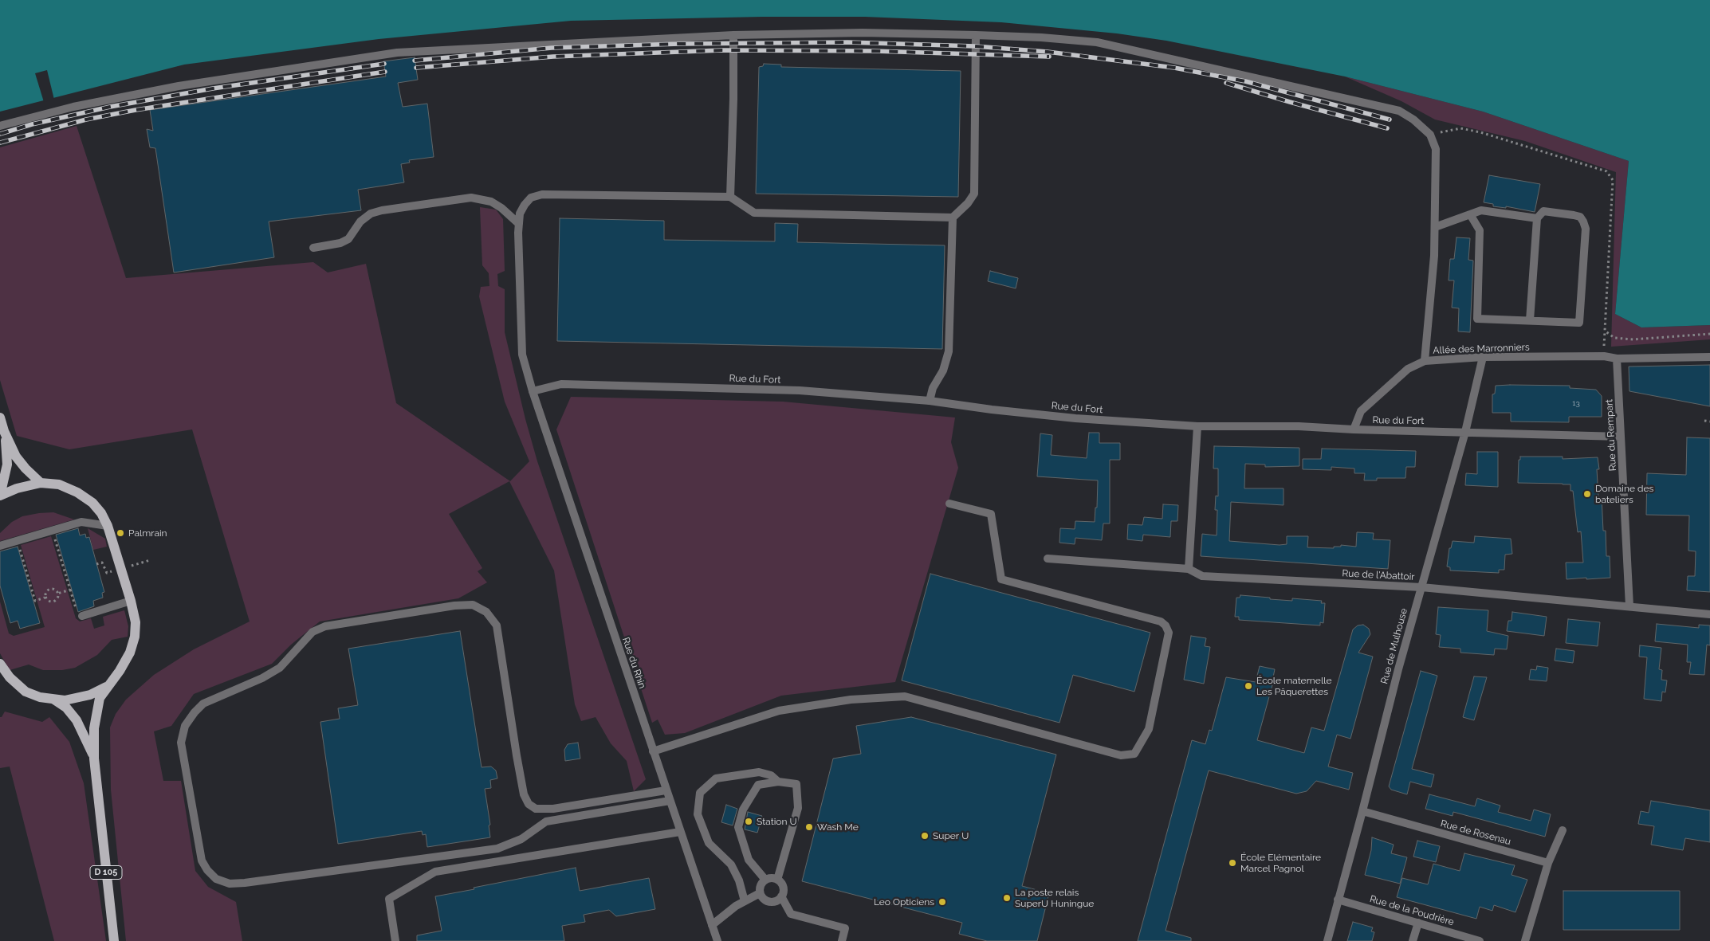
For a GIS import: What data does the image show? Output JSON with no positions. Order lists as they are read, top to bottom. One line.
{"streets":{"main road":["D 105"],"street":["Allée des Marronniers","Rue du Fort","Rue du Rempart","Rue de l'Abattoir","Rue de Mulhouse","Rue du Rhin","Rue de Rosenau","Rue de la Poudrière"]},"crossings":[["Allée des Marronniers","Rue du Fort"],["Allée des Marronniers","Rue du Rempart"],["Allée des Marronniers","Rue de Mulhouse"],["Rue du Fort","Rue du Rempart"],["Rue du Fort","Rue de Mulhouse"],["Rue du Fort","Rue du Rhin"],["Rue du Rempart","Rue de l'Abattoir"],["Rue de l'Abattoir","Rue de Mulhouse"],["Rue de Mulhouse","Rue de Rosenau"],["Rue de Mulhouse","Rue de la Poudrière"]],"places":["Domaine des bateliers","Palmrain","École maternelle Les Pâquerettes","Station U","Wash Me","Super U","École Elémentaire Marcel Pagnol","La poste relais SuperU Huningue","Leo Opticiens"],"house_numbers":["13"]}
